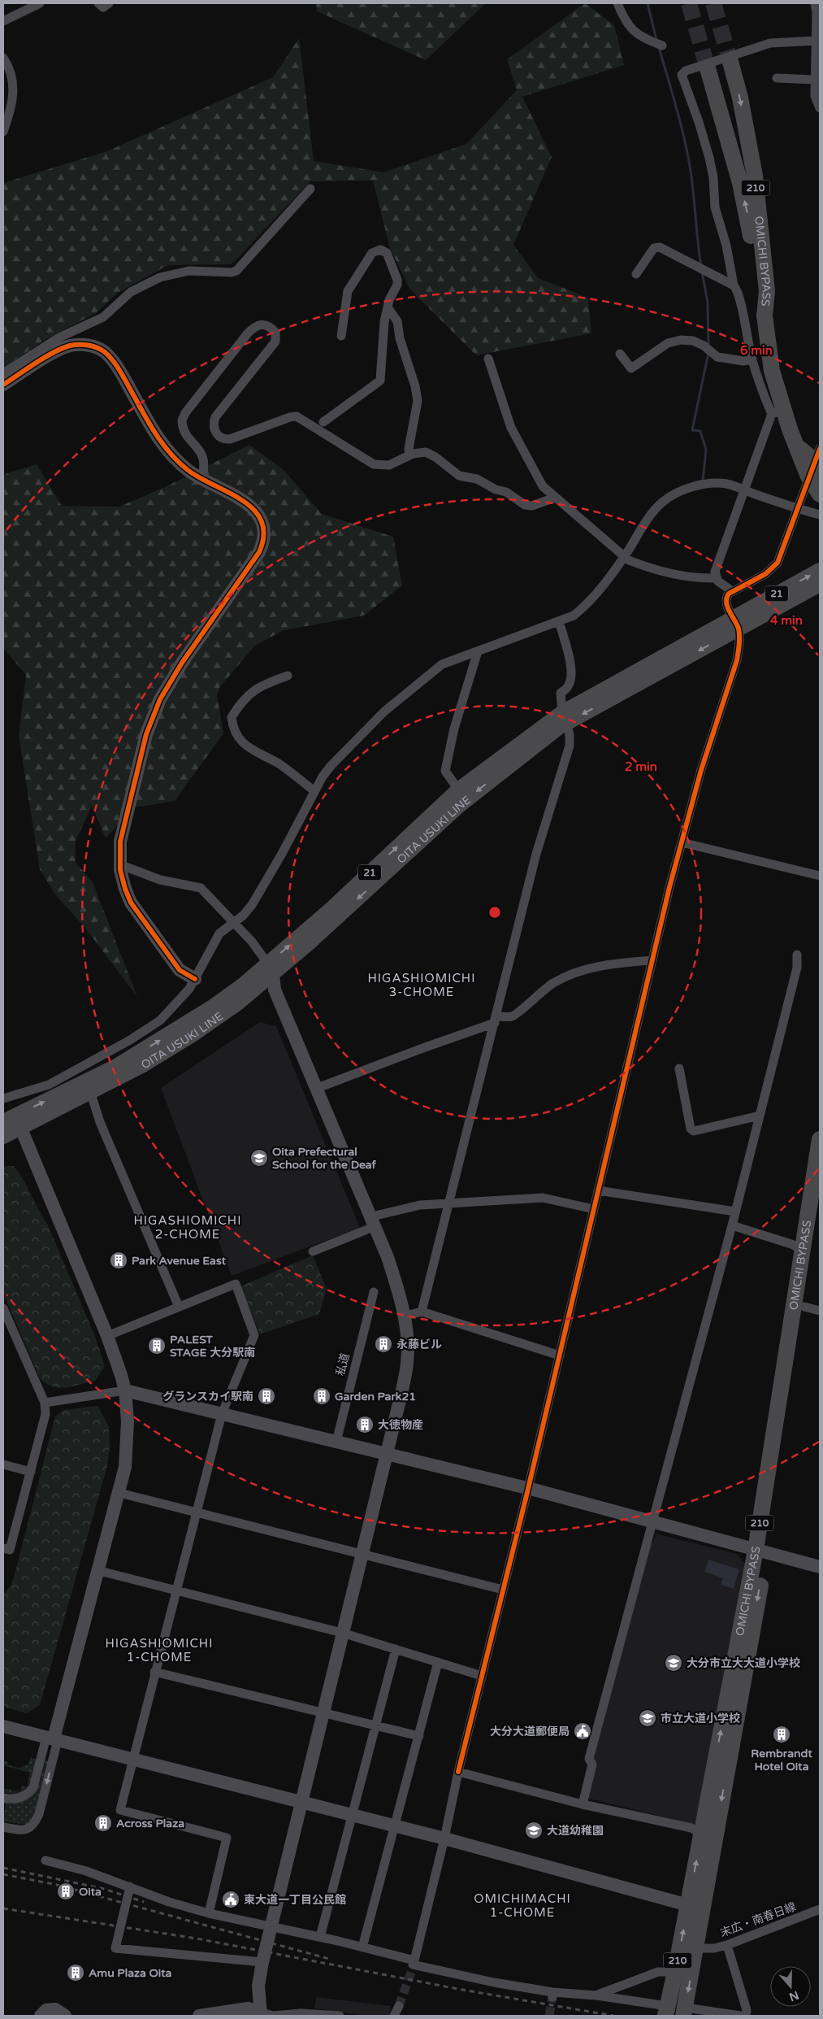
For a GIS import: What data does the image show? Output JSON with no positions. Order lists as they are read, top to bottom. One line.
{"streets":{"highway":["210","OMICHI BYPASS"],"main road":["21","OITA USUKI LINE"],"street":["私道","末広・南春日線"]},"crossings":[["OMICHI BYPASS","末広・南春日線"]],"districts":["HIGASHIOMICHI 3-CHOME","HIGASHIOMICHI 2-CHOME","HIGASHIOMICHI 1-CHOME","OMICHIMACHI 1-CHOME"],"places":{"school or university":["Oita Prefectural School for the Deaf","大分市立大大道小学校","市立大道小学校","大道幼稚園"],"building":["Park Avenue East","永藤ビル","PALEST STAGE 大分駅南","グランスカイ駅南","Garden Park21","大徳物産","Rembrandt Hotel Oita","Across Plaza","Oita","Amu Plaza Oita"],"public building":["大分大道郵便局","東大道一丁目公民館"]},"north":"bottom","rings":["6 min","4 min","2 min"]}
